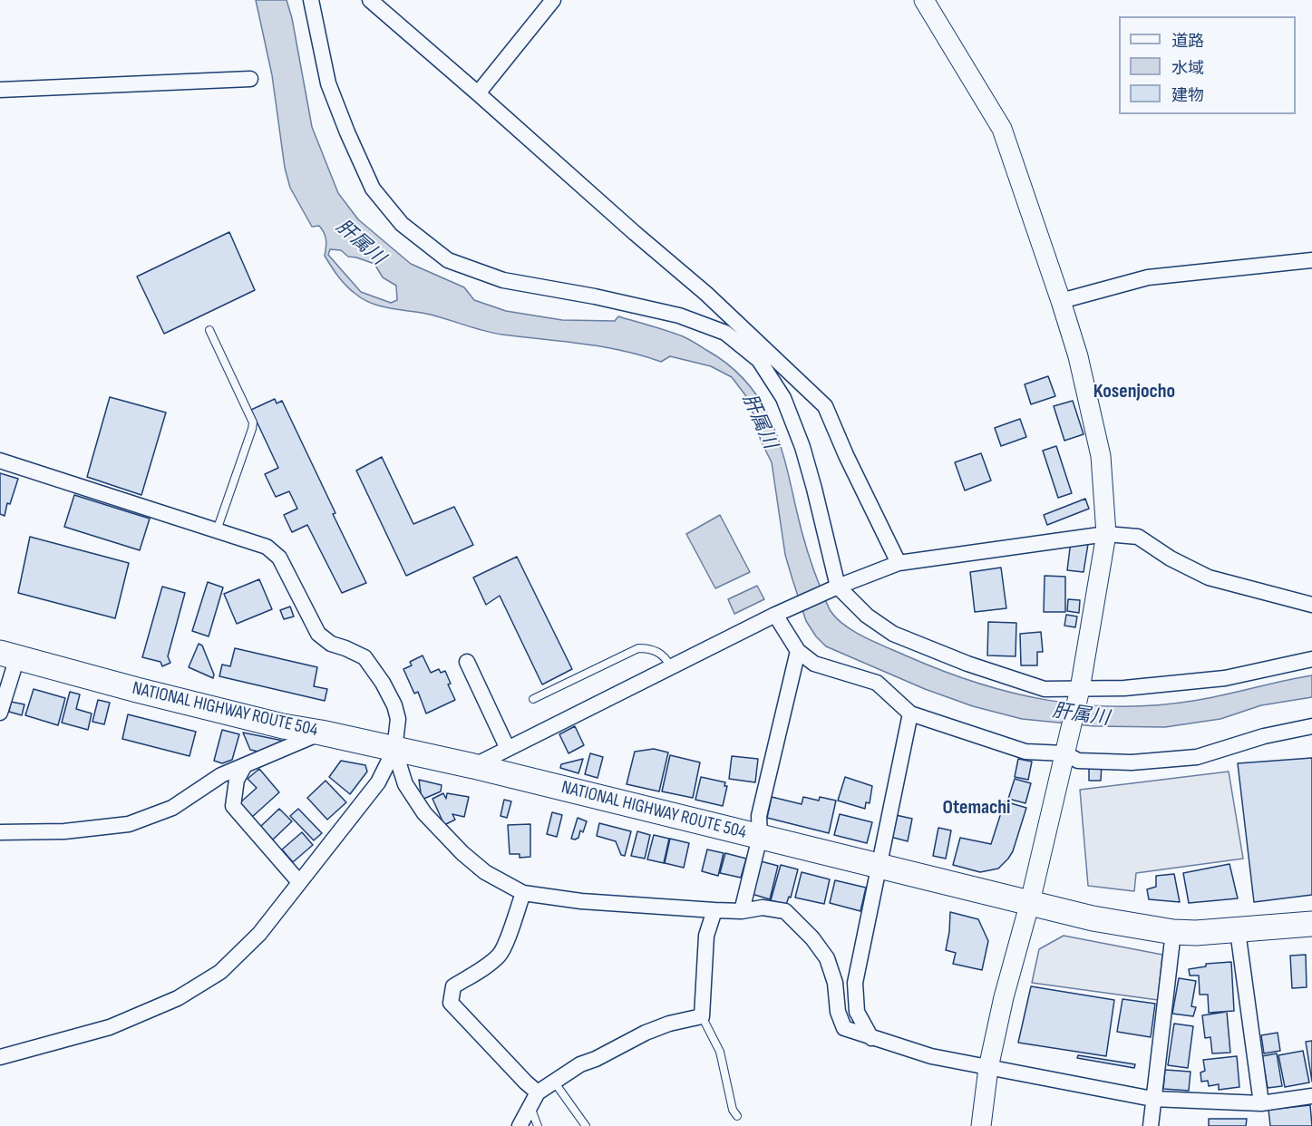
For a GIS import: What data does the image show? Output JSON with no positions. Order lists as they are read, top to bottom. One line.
{"streets":{"highway":["NATIONAL HIGHWAY ROUTE 504"]},"districts":["Kosenjocho","Otemachi"],"water":["肝属川"],"legend":["道路","水域","建物"]}
